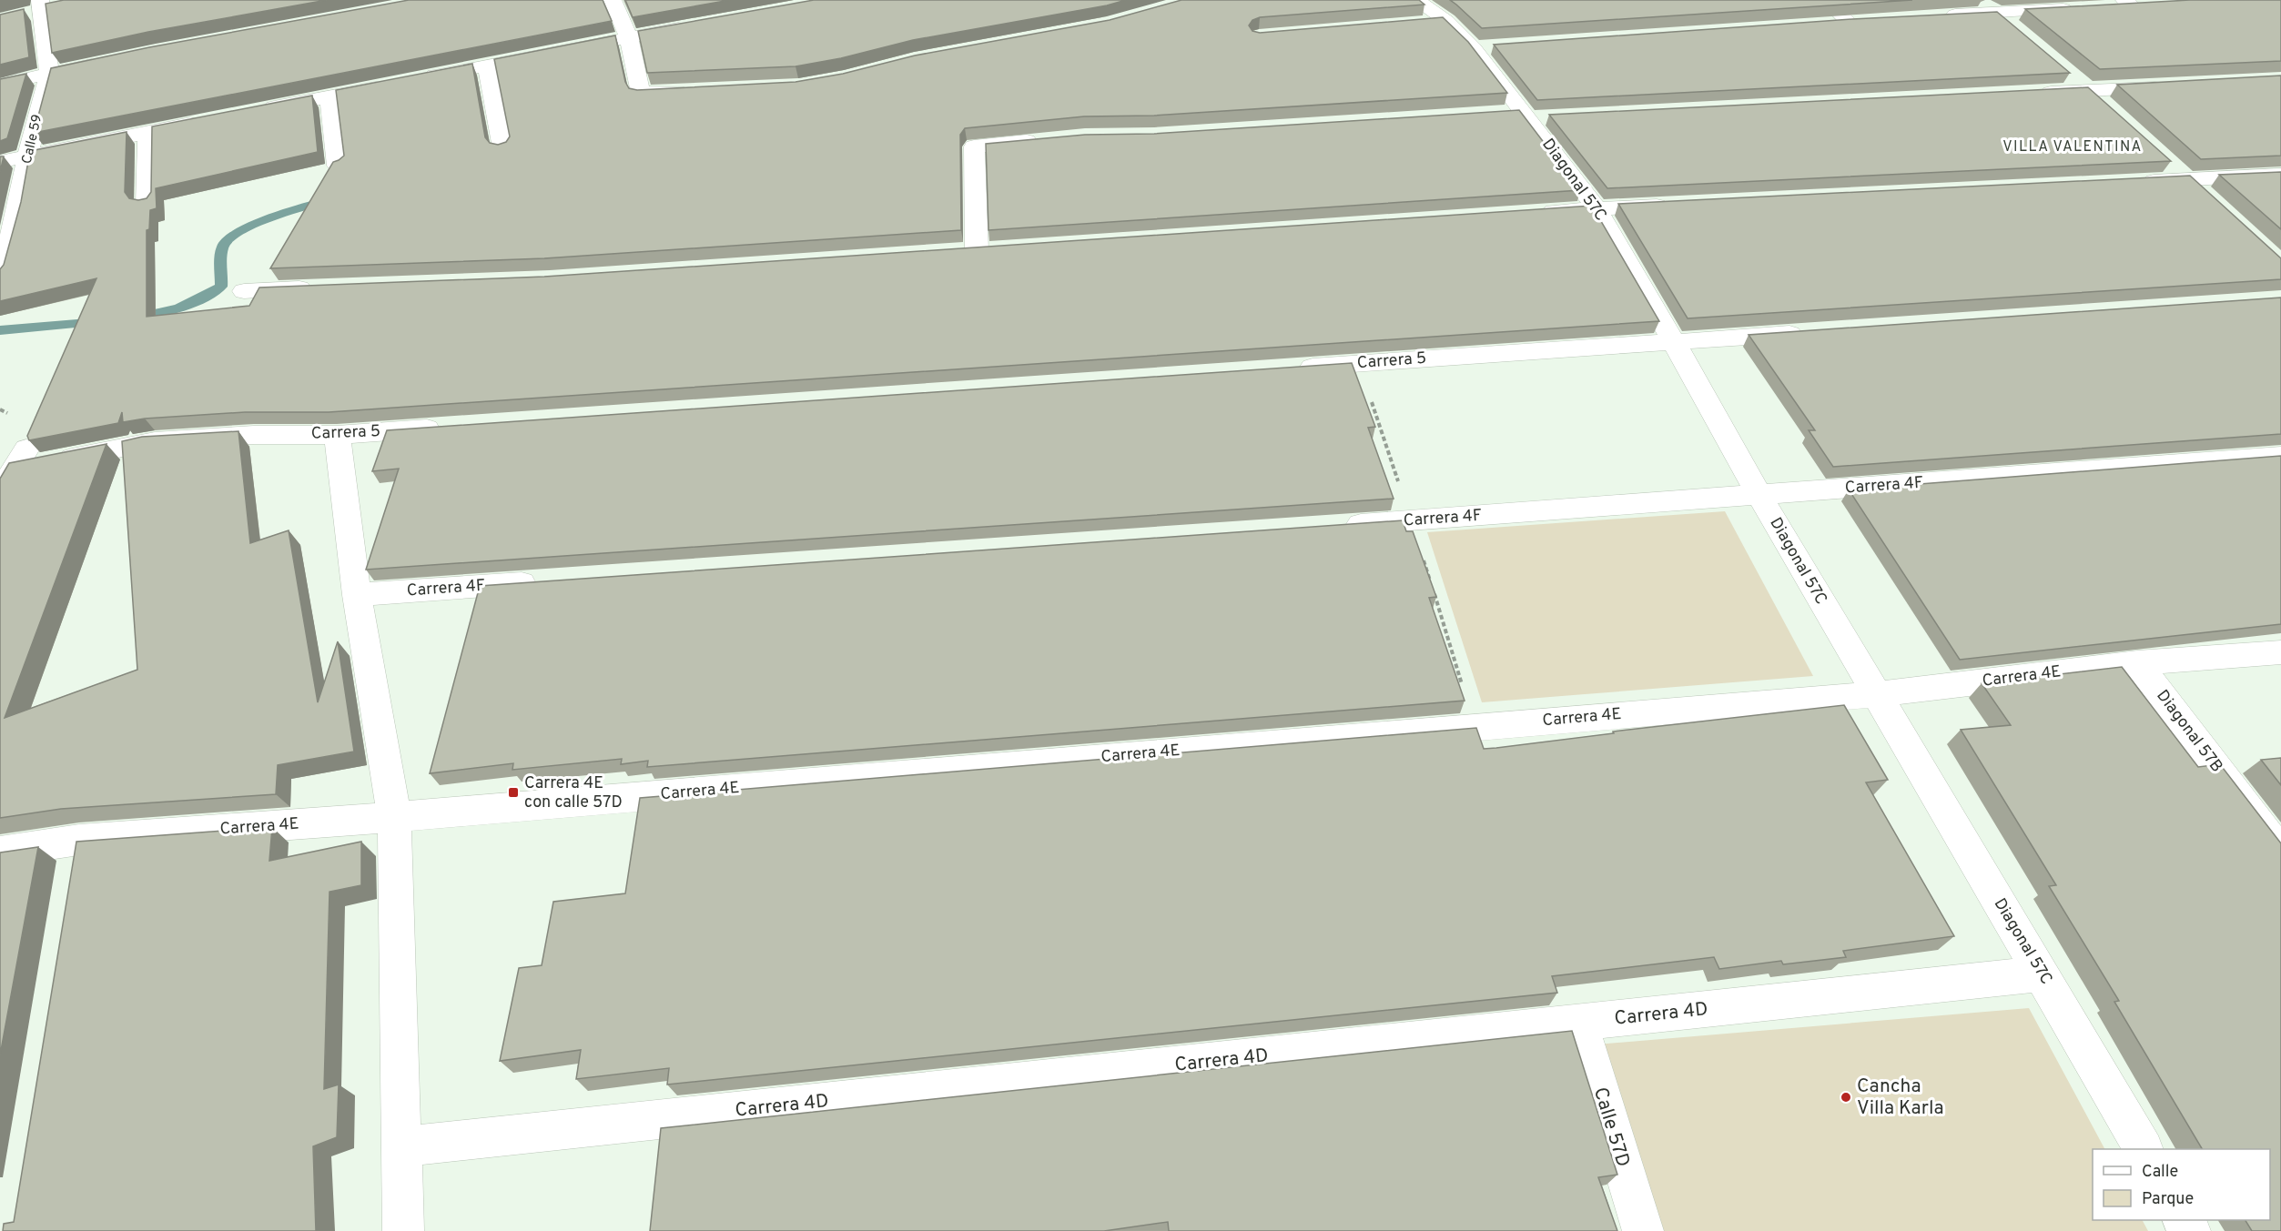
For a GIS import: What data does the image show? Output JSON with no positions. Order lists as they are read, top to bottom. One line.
{"streets":{"street":["Calle 59","Diagonal 57C","Carrera 5","Carrera 4F","Carrera 4E","Diagonal 57B","Carrera 4D","Calle 57D"]},"crossings":[["Diagonal 57C","Carrera 5"],["Diagonal 57C","Carrera 4F"],["Diagonal 57C","Carrera 4E"],["Diagonal 57C","Carrera 4D"],["Carrera 4E","Diagonal 57B"],["Carrera 4D","Calle 57D"]],"districts":["VILLA VALENTINA"],"places":{"transit":["Carrera 4E con calle 57D"],"other":["Cancha Villa Karla"]},"legend":["Calle","Parque"]}
